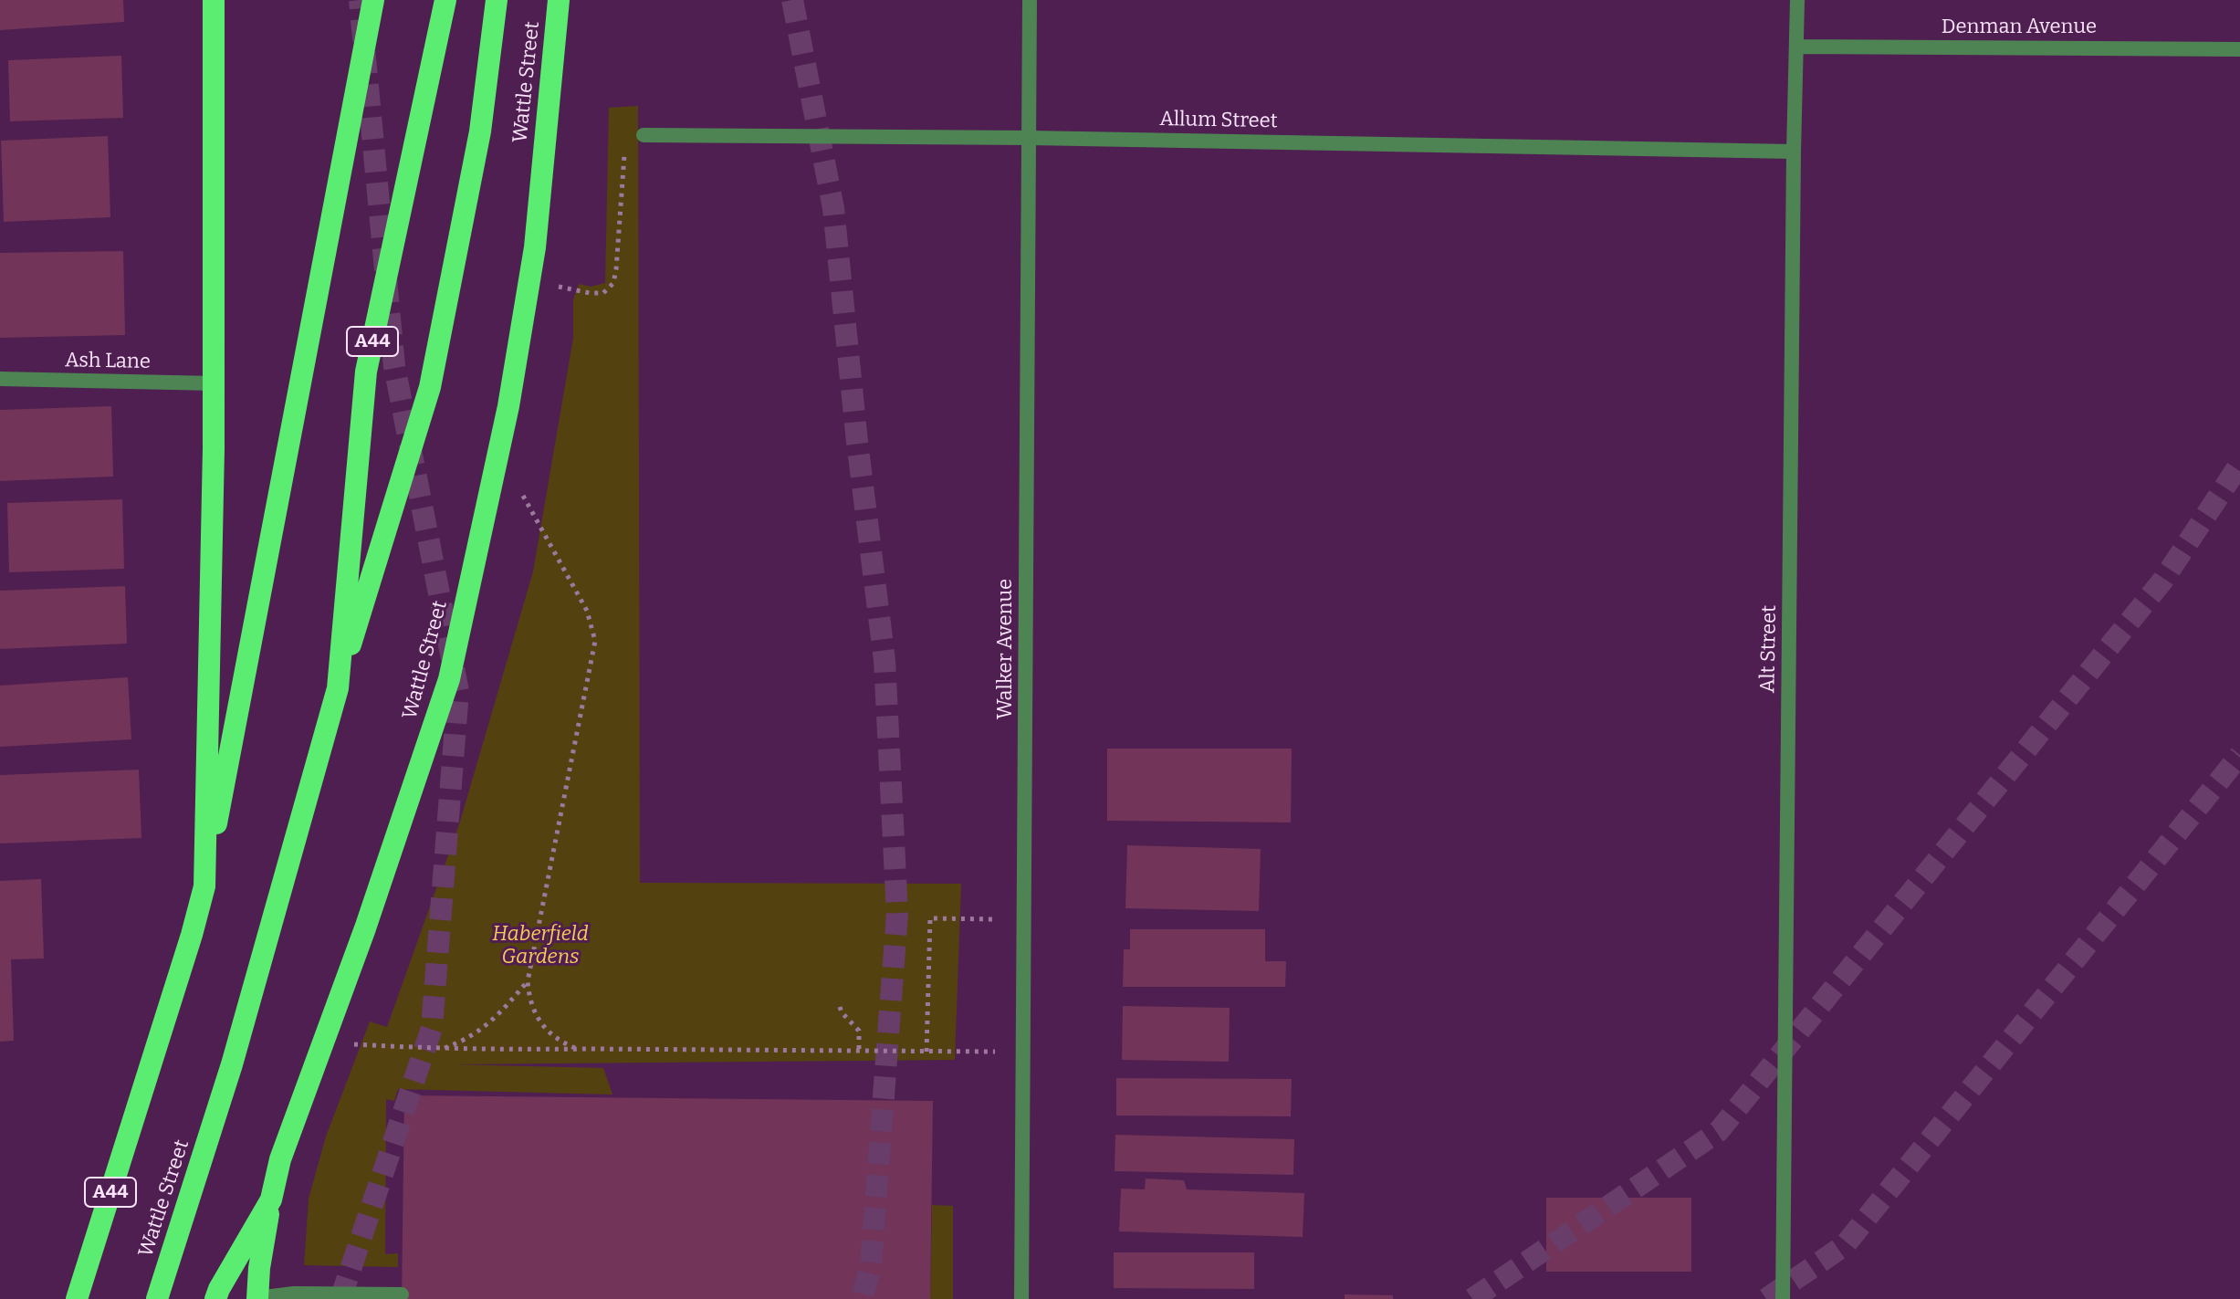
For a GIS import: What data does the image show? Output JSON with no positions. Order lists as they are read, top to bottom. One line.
{"streets":{"highway":["Wattle Street","A44"],"street":["Denman Avenue","Allum Street","Ash Lane","Walker Avenue","Alt Street"]},"crossings":[["Denman Avenue","Alt Street"],["Allum Street","Walker Avenue"],["Allum Street","Alt Street"],["A44","Ash Lane"]],"parks":["Haberfield Gardens"]}
